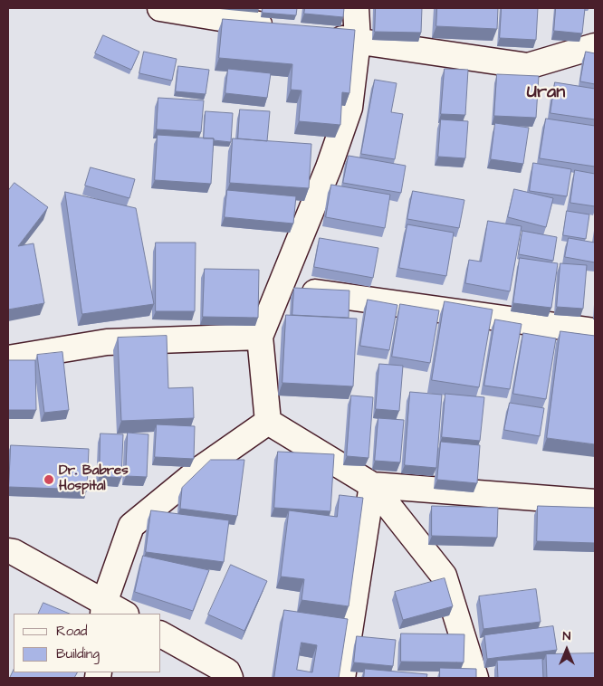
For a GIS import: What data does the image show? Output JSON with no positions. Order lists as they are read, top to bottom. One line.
{"districts":["Uran"],"places":["Dr. Babres Hospital"],"legend":["Road","Building"],"north":"top"}
